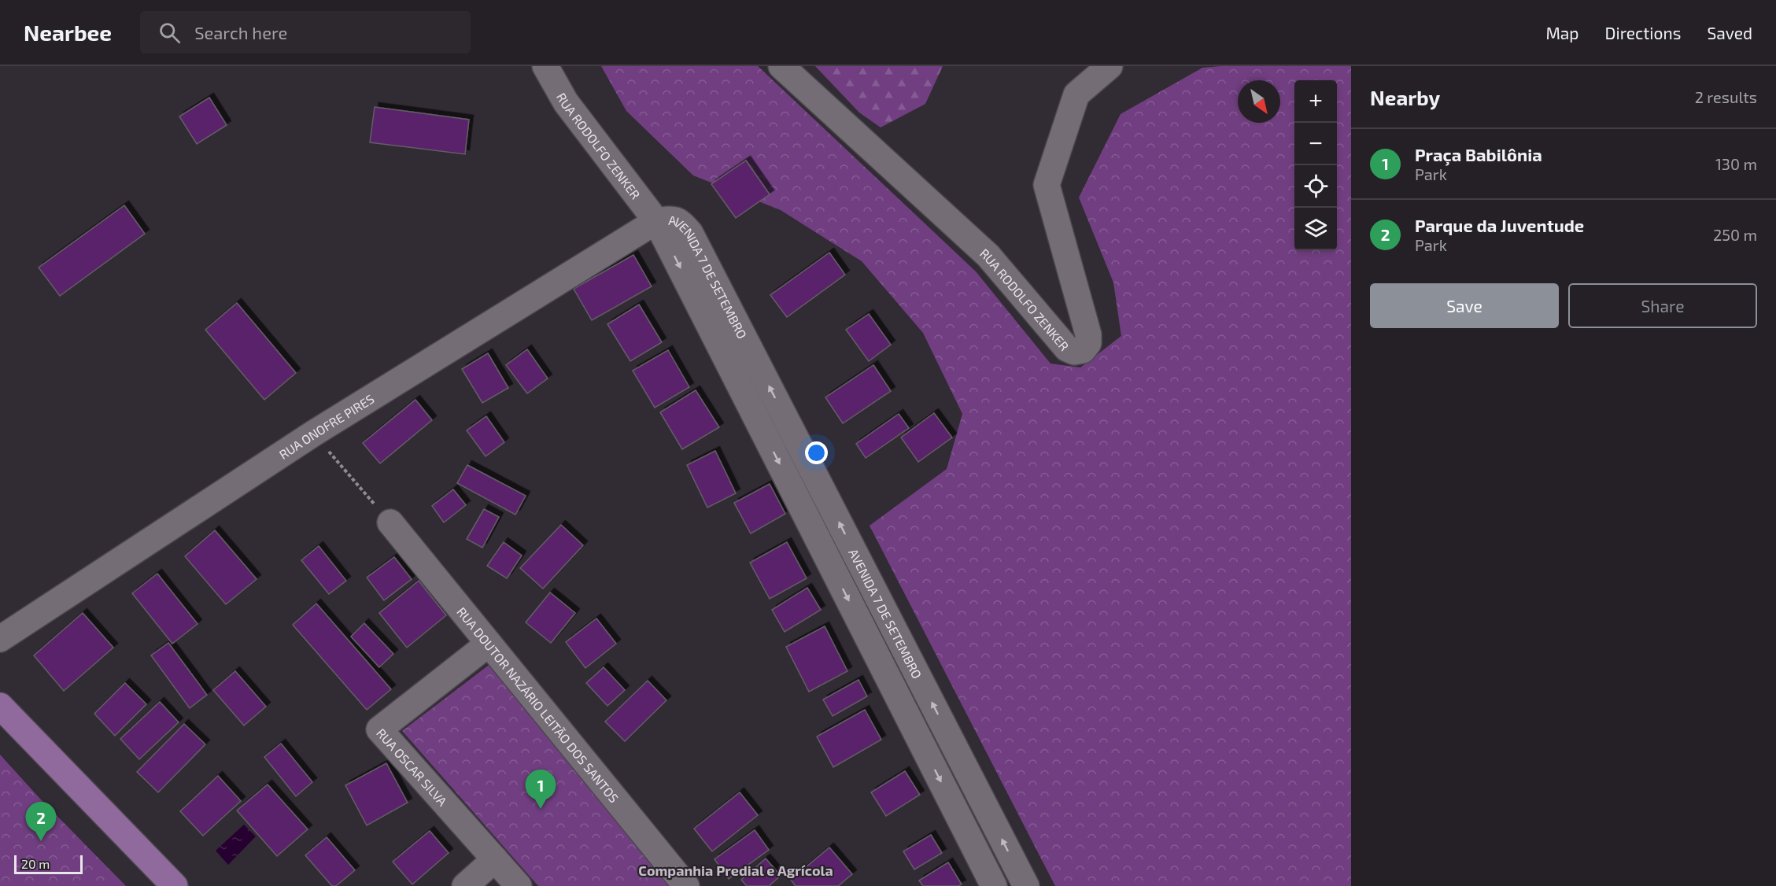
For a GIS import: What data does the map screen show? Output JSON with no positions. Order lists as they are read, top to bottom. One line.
{"streets":{"street":["RUA RODOLFO ZENKER","AVENIDA 7 DE SETEMBRO","RUA ONOFRE PIRES","RUA DOUTOR NAZÁRIO LEITÃO DOS SANTOS","RUA OSCAR SILVA"]},"crossings":[["RUA RODOLFO ZENKER","AVENIDA 7 DE SETEMBRO"],["RUA RODOLFO ZENKER","RUA ONOFRE PIRES"],["AVENIDA 7 DE SETEMBRO","RUA ONOFRE PIRES"],["RUA DOUTOR NAZÁRIO LEITÃO DOS SANTOS","RUA OSCAR SILVA"]],"districts":["Companhia Predial e Agrícola"],"scale_bar":"20 m","north":"bottom right","page":{"header":"Nearbee","search":"Search here","nav":["Map","Directions","Saved"],"heading":["Nearby","2 results"],"map_buttons":["+","−"],"list":[{"mark":"1","name":"Praça Babilônia","note":"Park","value":"130 m"},{"mark":"2","name":"Parque da Juventude","note":"Park","value":"250 m"}],"buttons":["Save","Share"],"pins":["1","2"],"scale":"20 m"}}
